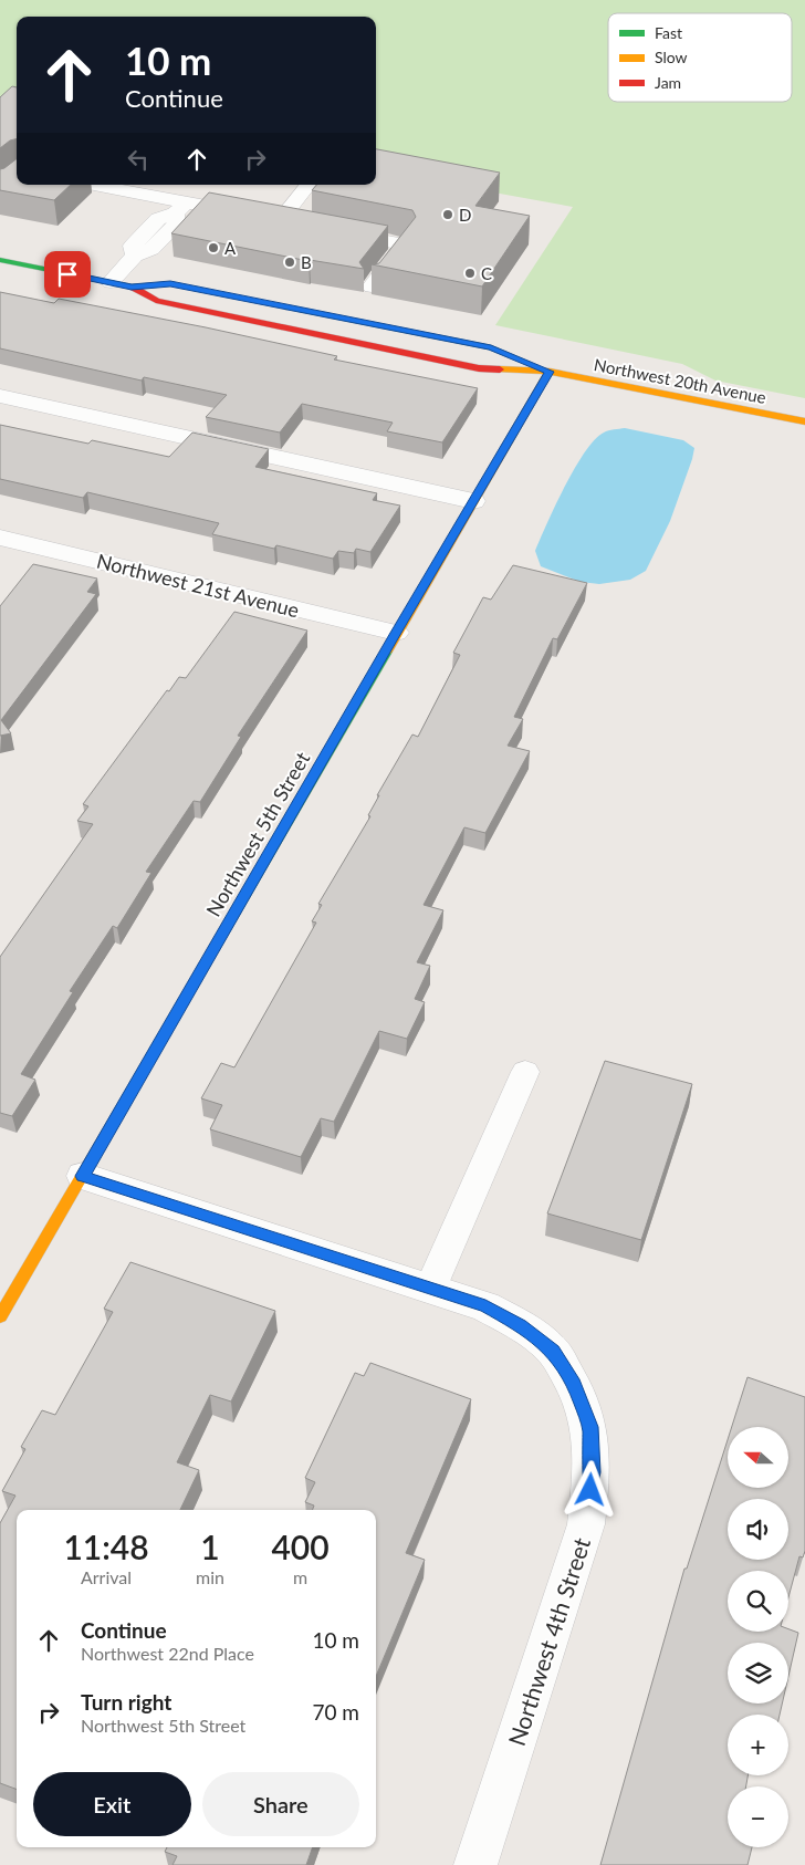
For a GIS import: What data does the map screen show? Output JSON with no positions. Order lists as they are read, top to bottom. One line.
{"streets":{"street":["Northwest 20th Avenue","Northwest 21st Avenue","Northwest 5th Street","Northwest 4th Street"]},"crossings":[["Northwest 20th Avenue","Northwest 5th Street"],["Northwest 21st Avenue","Northwest 5th Street"],["Northwest 5th Street","Northwest 4th Street"]],"places":["D","A","B","C"],"legend":["Fast","Slow","Jam"],"north":"left","page":{"turn":["10 m","Continue"],"map_buttons":["+","−"],"eta":["11:48","Arrival","1","min","400","m"],"list":[{"name":"Continue","note":"Northwest 22nd Place","value":"10 m"},{"name":"Turn right","note":"Northwest 5th Street","value":"70 m"}],"buttons":["Exit","Share"]}}
